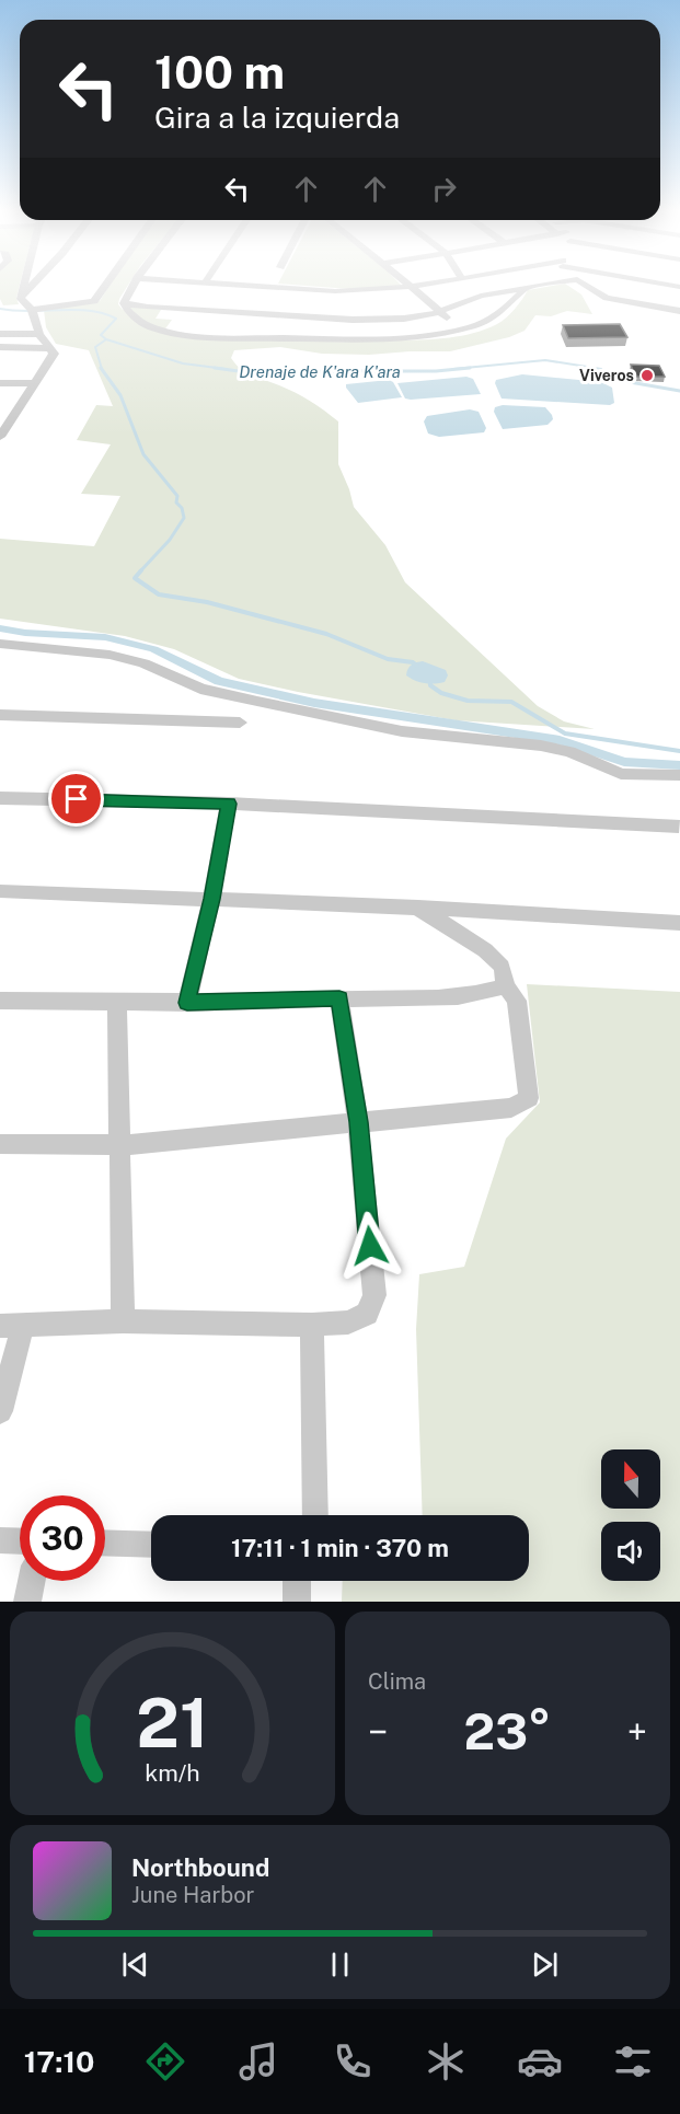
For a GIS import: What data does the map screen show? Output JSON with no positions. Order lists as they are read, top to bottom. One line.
{"water":["Drenaje de K'ara K'ara"],"places":["Viveros"],"north":"top","page":{"turn":["100 m","Gira a la izquierda"],"limit":"30","trip":"17:11 · 1 min · 370 m","tile":"Clima","heat":["−","23°","+"],"song":["Northbound","June Harbor"],"tabs":"17:10","gauge":["21","km/h"]}}
